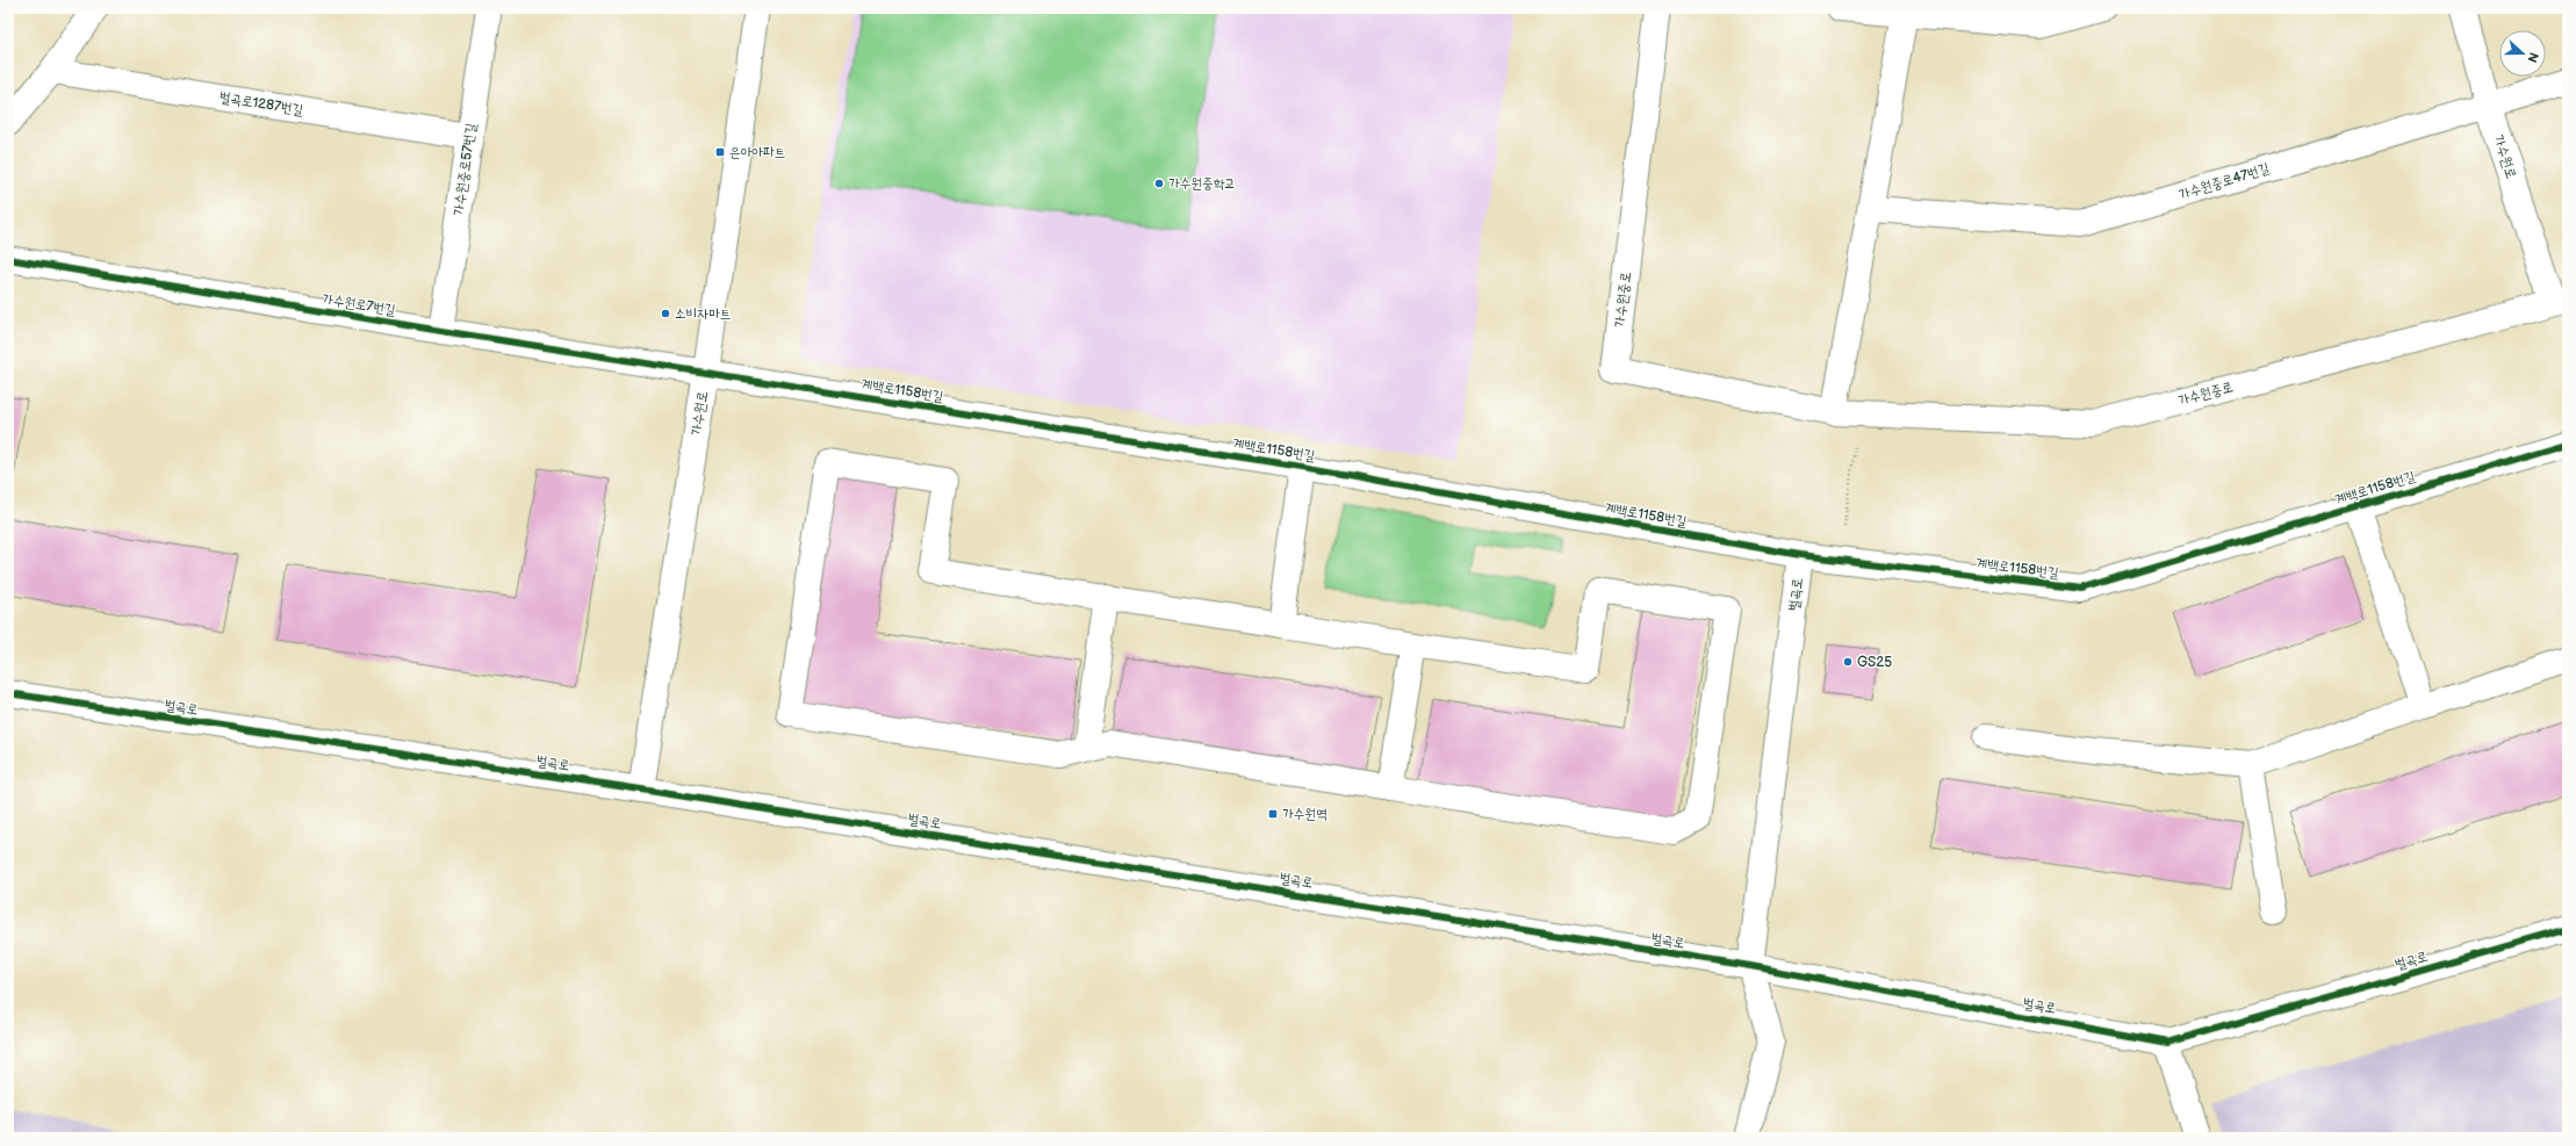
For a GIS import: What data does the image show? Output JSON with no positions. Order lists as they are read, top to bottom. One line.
{"streets":{"street":["벌곡로1287번길","가수원로","가수원중로57번길","가수원중로47번길","가수원중로","가수원로7번길","계백로1158번길","벌곡로"]},"crossings":[["벌곡로1287번길","가수원중로57번길"],["가수원로","가수원중로47번길"],["가수원로","가수원중로"],["가수원로","가수원로7번길"],["가수원로","계백로1158번길"],["가수원로","벌곡로"],["가수원중로57번길","가수원로7번길"],["가수원로7번길","계백로1158번길"],["계백로1158번길","벌곡로"]],"places":{"transit":["은아아파트","가수원역"],"other":["가수원중학교","소비자마트","GS25"]},"north":"right"}
